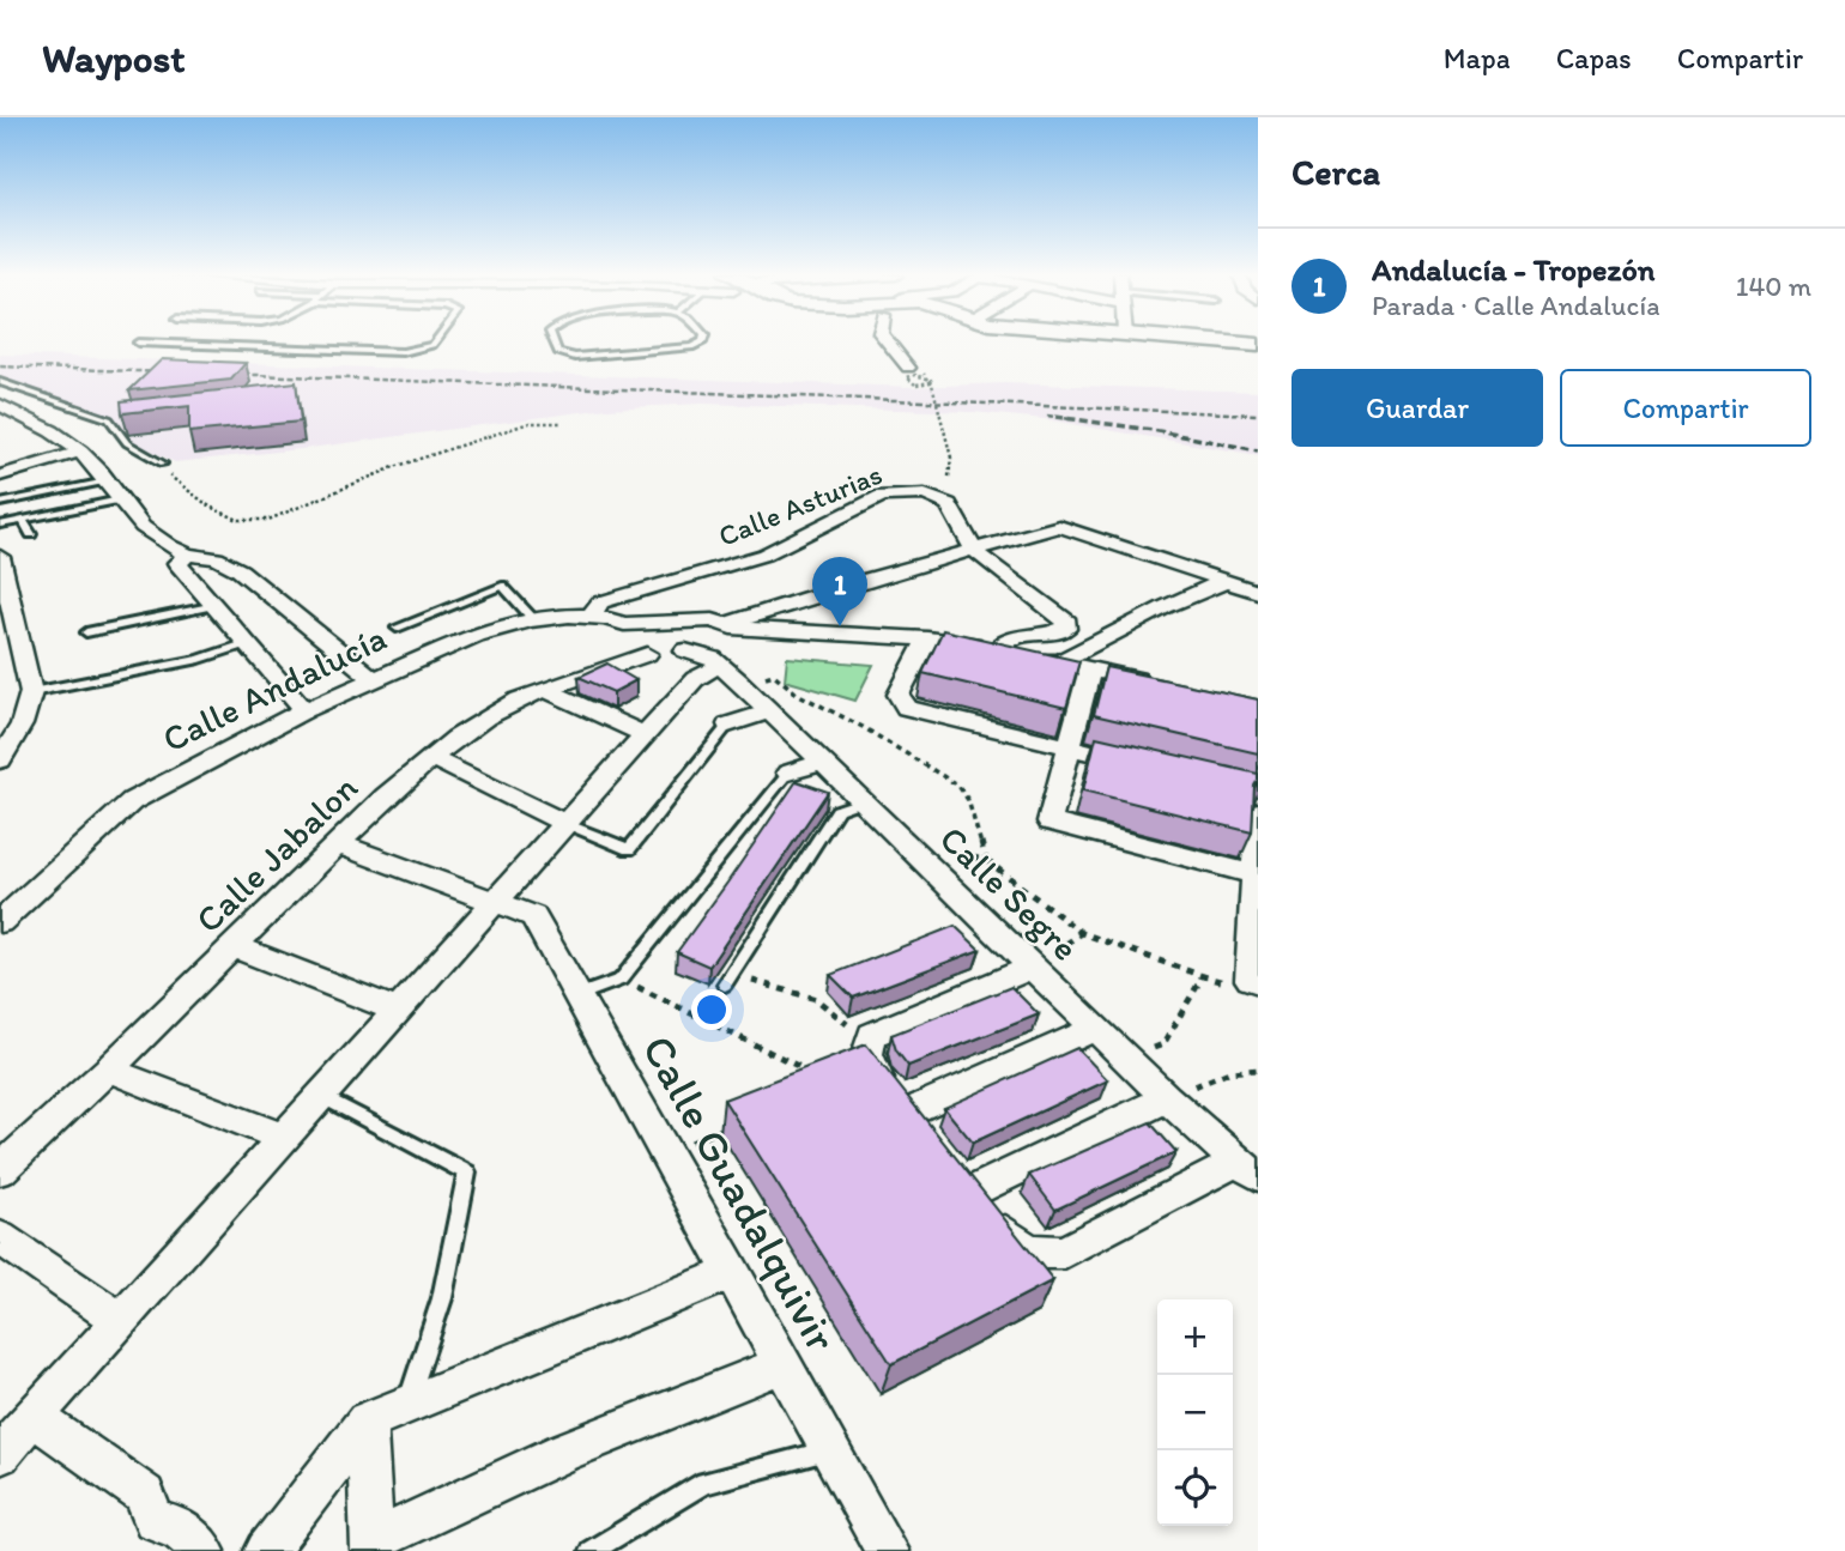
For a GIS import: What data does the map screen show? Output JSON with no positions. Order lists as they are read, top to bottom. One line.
{"streets":{"street":["Calle Asturias","Calle Andalucía","Calle Jabalon","Calle Segre","Calle Guadalquivir"]},"crossings":[["Calle Asturias","Calle Andalucía"],["Calle Andalucía","Calle Segre"],["Calle Jabalon","Calle Segre"],["Calle Jabalon","Calle Guadalquivir"]],"page":{"header":"Waypost","nav":["Mapa","Capas","Compartir"],"heading":"Cerca","list":[{"mark":"1","name":"Andalucía - Tropezón","note":"Parada · Calle Andalucía","value":"140 m"}],"buttons":["Guardar","Compartir"],"pins":"1","map_buttons":["+","−"]}}
